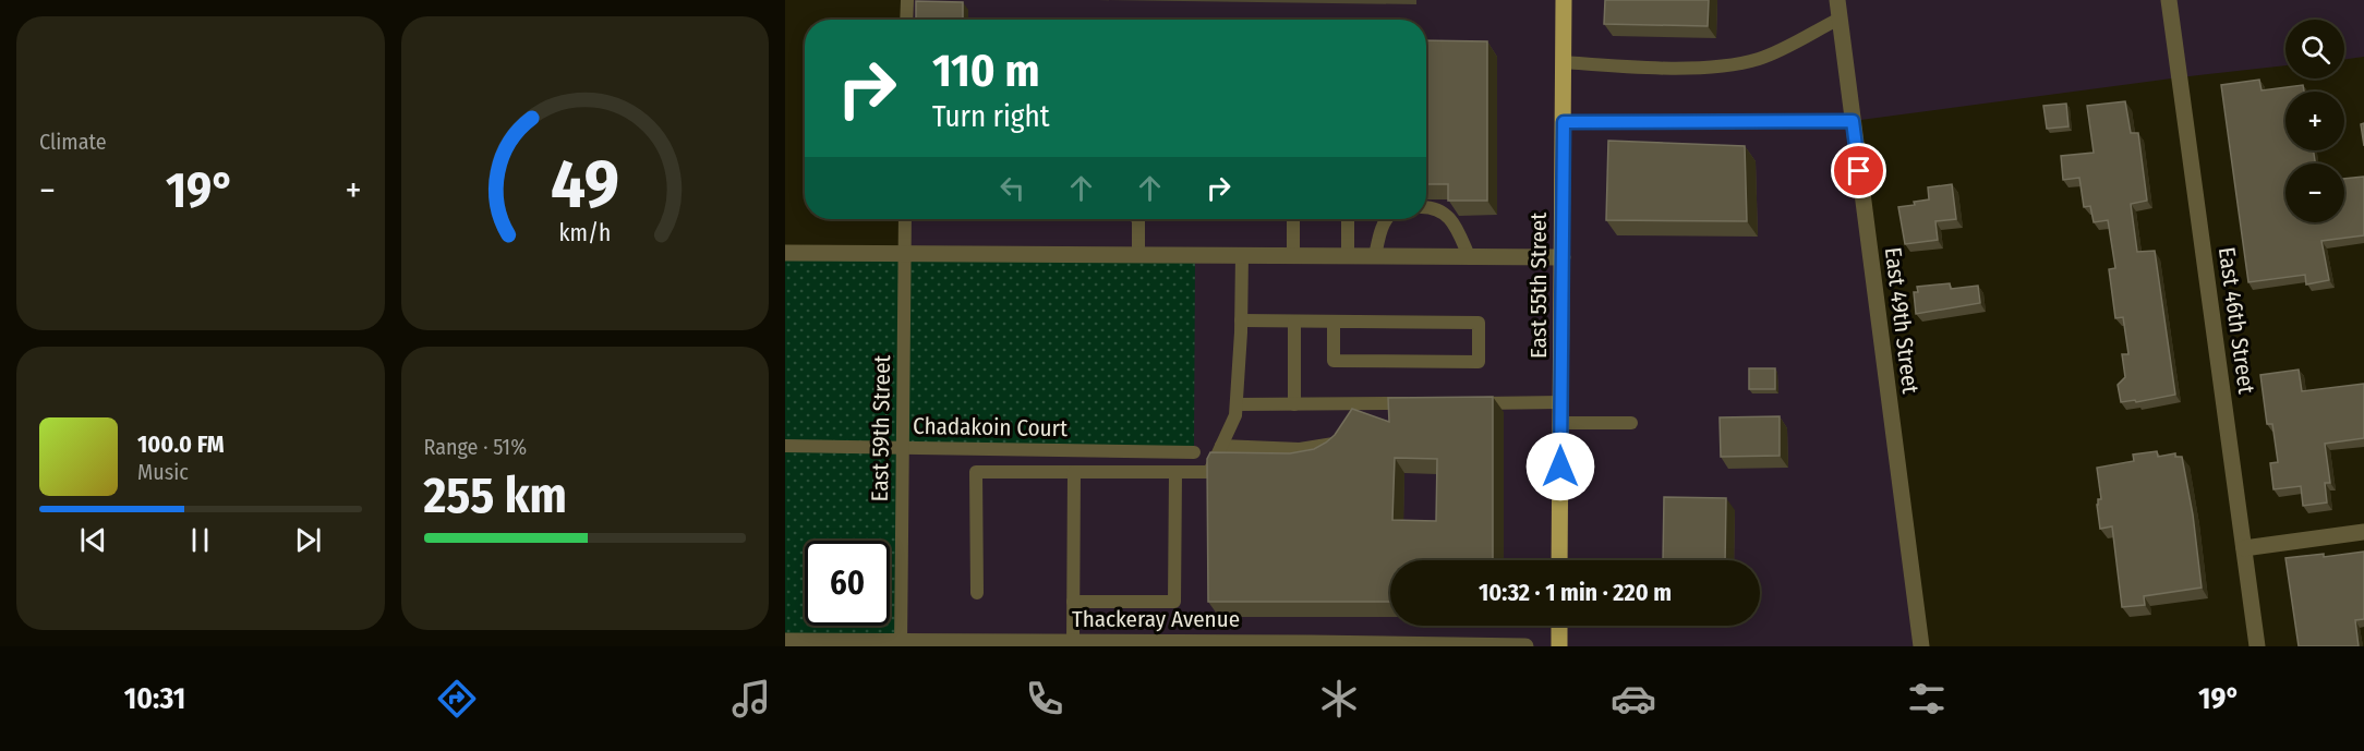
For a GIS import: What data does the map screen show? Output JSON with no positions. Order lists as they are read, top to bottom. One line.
{"streets":{"main road":["East 55th Street"],"street":["East 49th Street","East 46th Street","Thackeray Avenue"],"lane":["Chadakoin Court","East 59th Street"]},"crossings":[["Chadakoin Court","East 59th Street"],["East 59th Street","Thackeray Avenue"]],"page":{"tile":["Climate",["Range · 51%","255 km"]],"map_buttons":["+","−"],"turn":["110 m","Turn right"],"heat":["−","19°","+"],"song":["100.0 FM","Music"],"limit":"60","trip":"10:32 · 1 min · 220 m","tabs":["10:31","19°"],"gauge":["49","km/h"]}}
